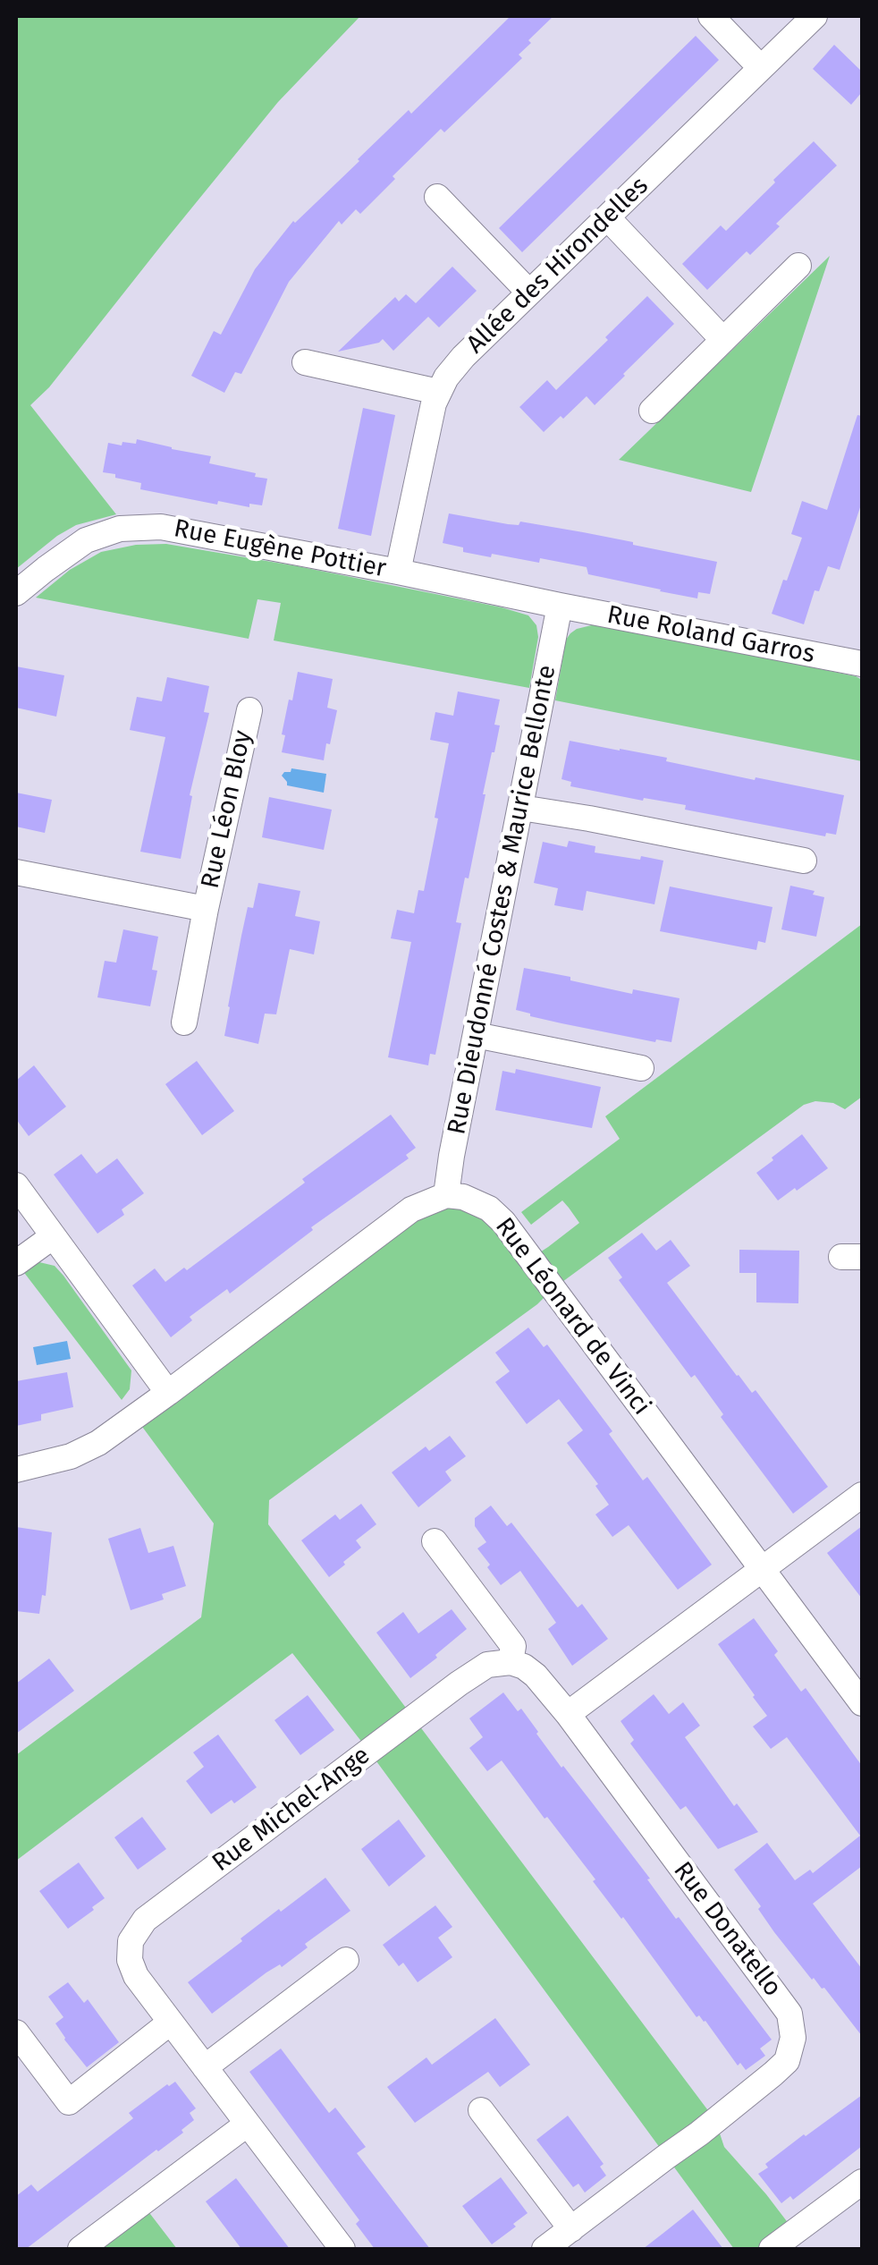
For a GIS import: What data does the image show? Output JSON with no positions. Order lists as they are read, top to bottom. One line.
{"streets":{"street":["Allée des Hirondelles","Rue Eugène Pottier","Rue Roland Garros","Rue Léon Bloy","Rue Dieudonné Costes & Maurice Bellonte","Rue Léonard de Vinci","Rue Michel-Ange","Rue Donatello"]},"crossings":[["Allée des Hirondelles","Rue Eugène Pottier"],["Rue Eugène Pottier","Rue Roland Garros"],["Rue Eugène Pottier","Rue Dieudonné Costes & Maurice Bellonte"],["Rue Roland Garros","Rue Dieudonné Costes & Maurice Bellonte"],["Rue Dieudonné Costes & Maurice Bellonte","Rue Léonard de Vinci"]]}
